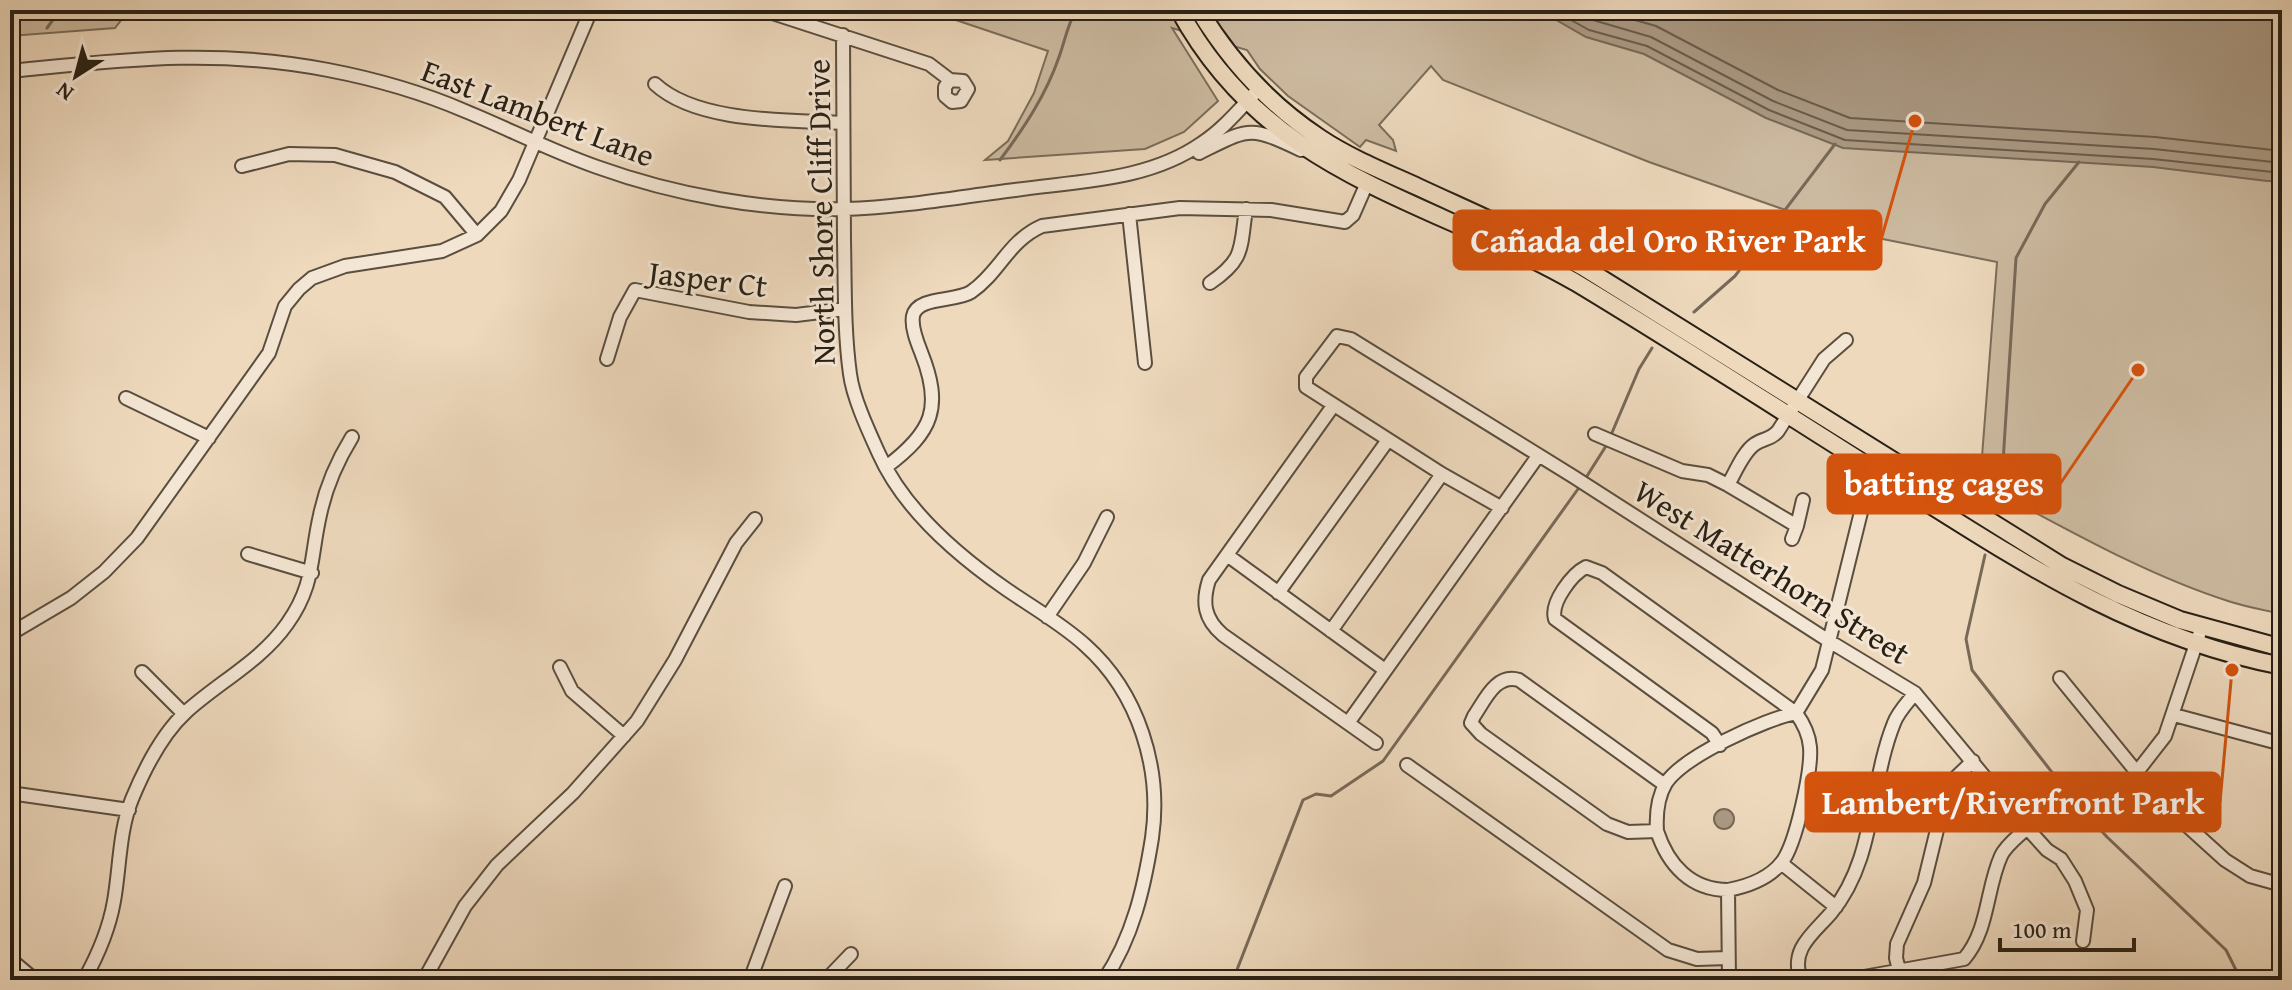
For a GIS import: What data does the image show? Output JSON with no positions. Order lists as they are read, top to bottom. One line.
{"streets":{"street":["East Lambert Lane","North Shore Cliff Drive","Jasper Ct","West Matterhorn Street"]},"crossings":[["East Lambert Lane","North Shore Cliff Drive"],["North Shore Cliff Drive","Jasper Ct"]],"places":["Cañada del Oro River Park","batting cages","Lambert/Riverfront Park"],"scale_bar":"100 m","north":"bottom left"}
